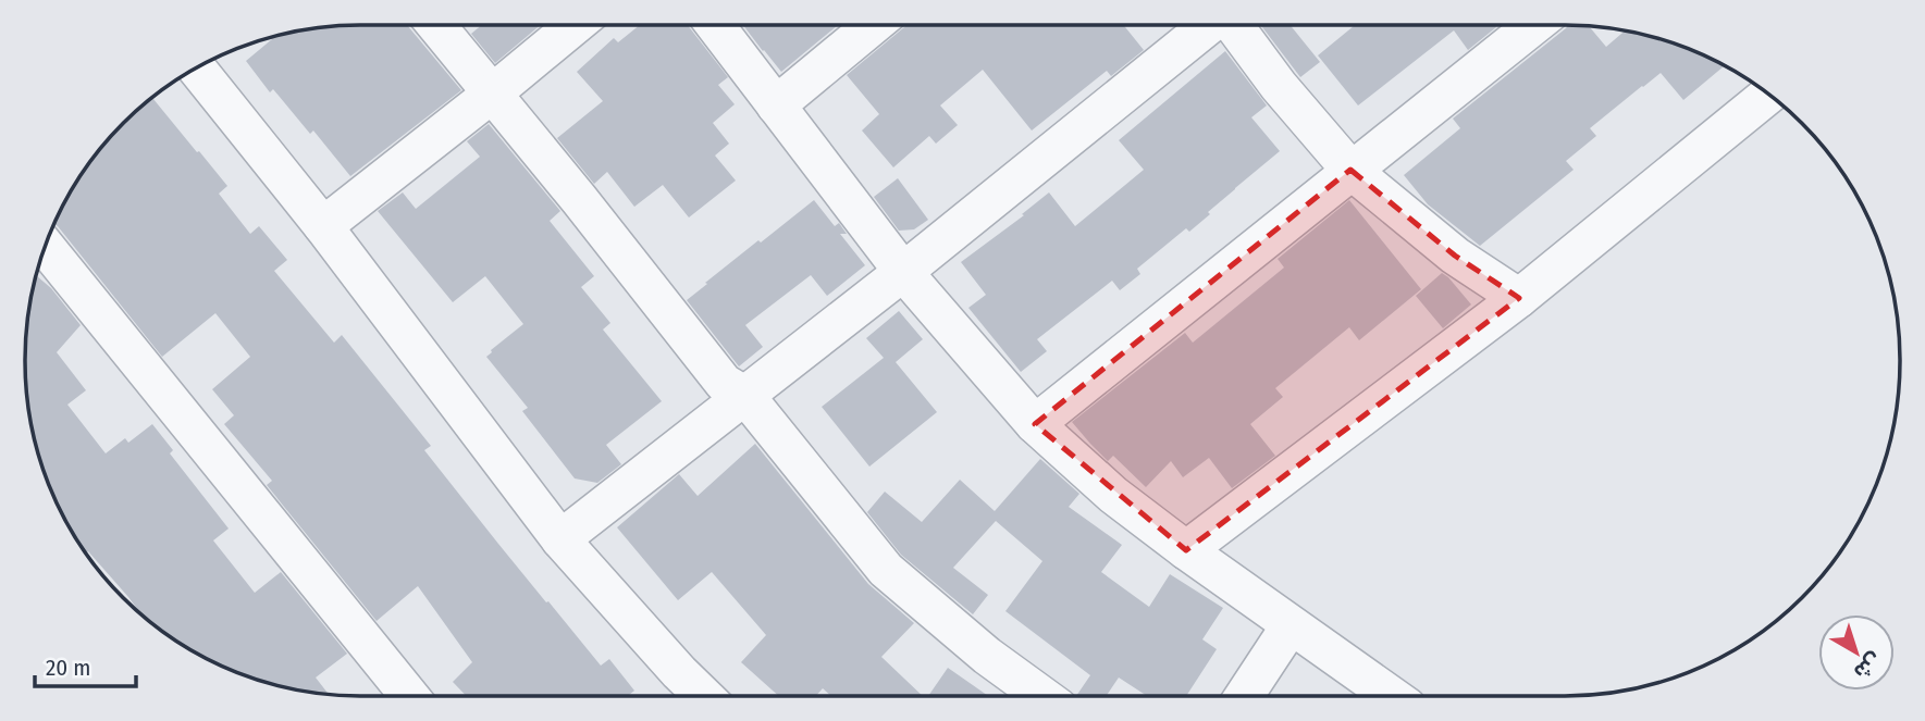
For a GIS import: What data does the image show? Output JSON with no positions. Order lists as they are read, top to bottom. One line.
{"scale_bar":"20 m","north":"bottom right"}
